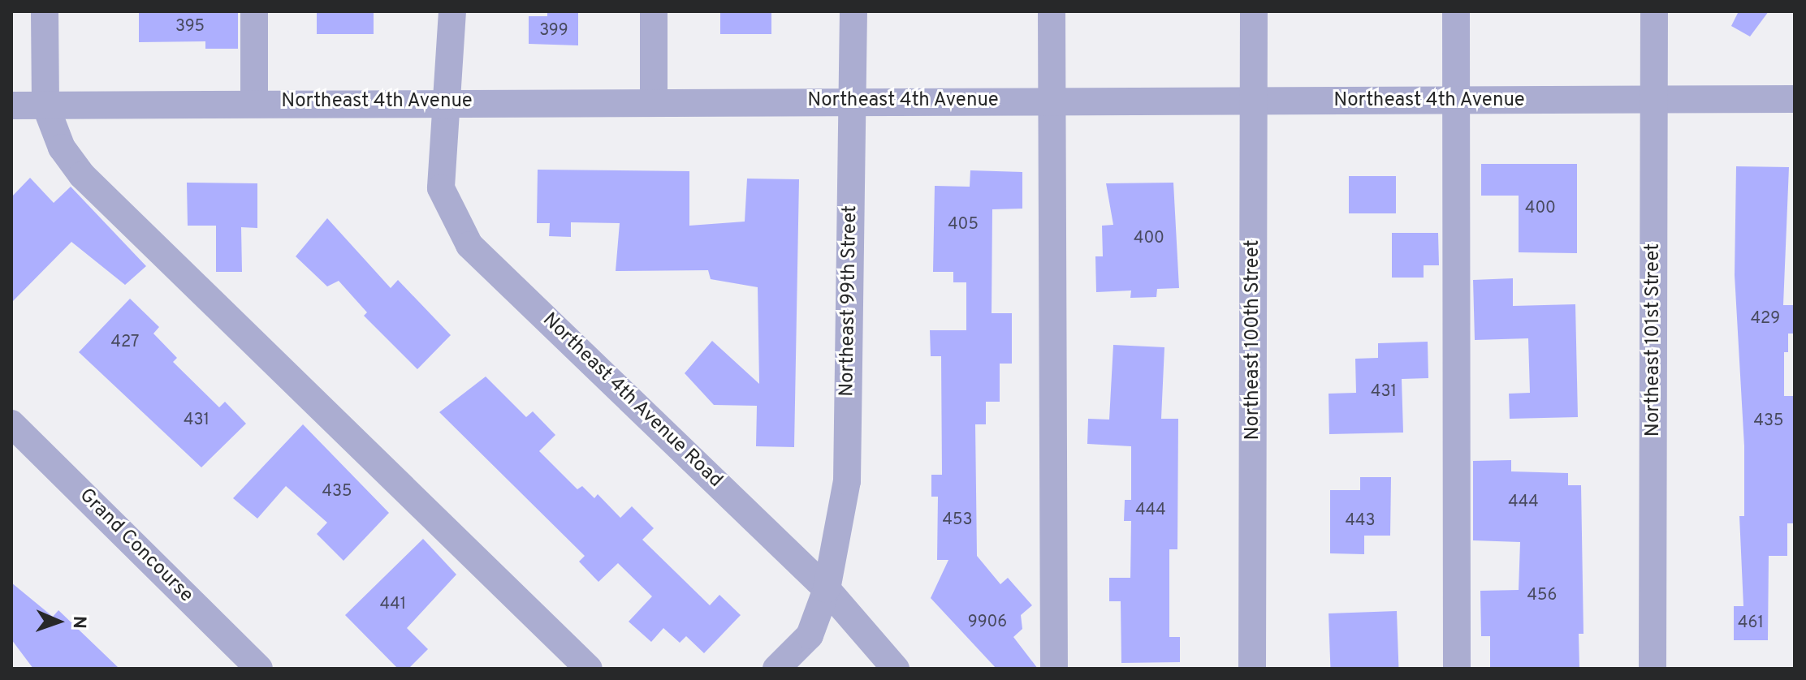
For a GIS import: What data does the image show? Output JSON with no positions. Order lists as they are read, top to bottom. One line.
{"streets":{"street":["Northeast 4th Avenue","Northeast 99th Street","Northeast 100th Street","Northeast 101st Street","Northeast 4th Avenue Road","Grand Concourse"]},"crossings":[["Northeast 4th Avenue","Northeast 99th Street"],["Northeast 4th Avenue","Northeast 100th Street"],["Northeast 4th Avenue","Northeast 101st Street"],["Northeast 4th Avenue","Northeast 4th Avenue Road"],["Northeast 99th Street","Northeast 4th Avenue Road"]],"house_numbers":["395","399","400","405","400","429","427","431","431","435","435","444","444","453","443","456","441","9906","461"],"north":"right"}
